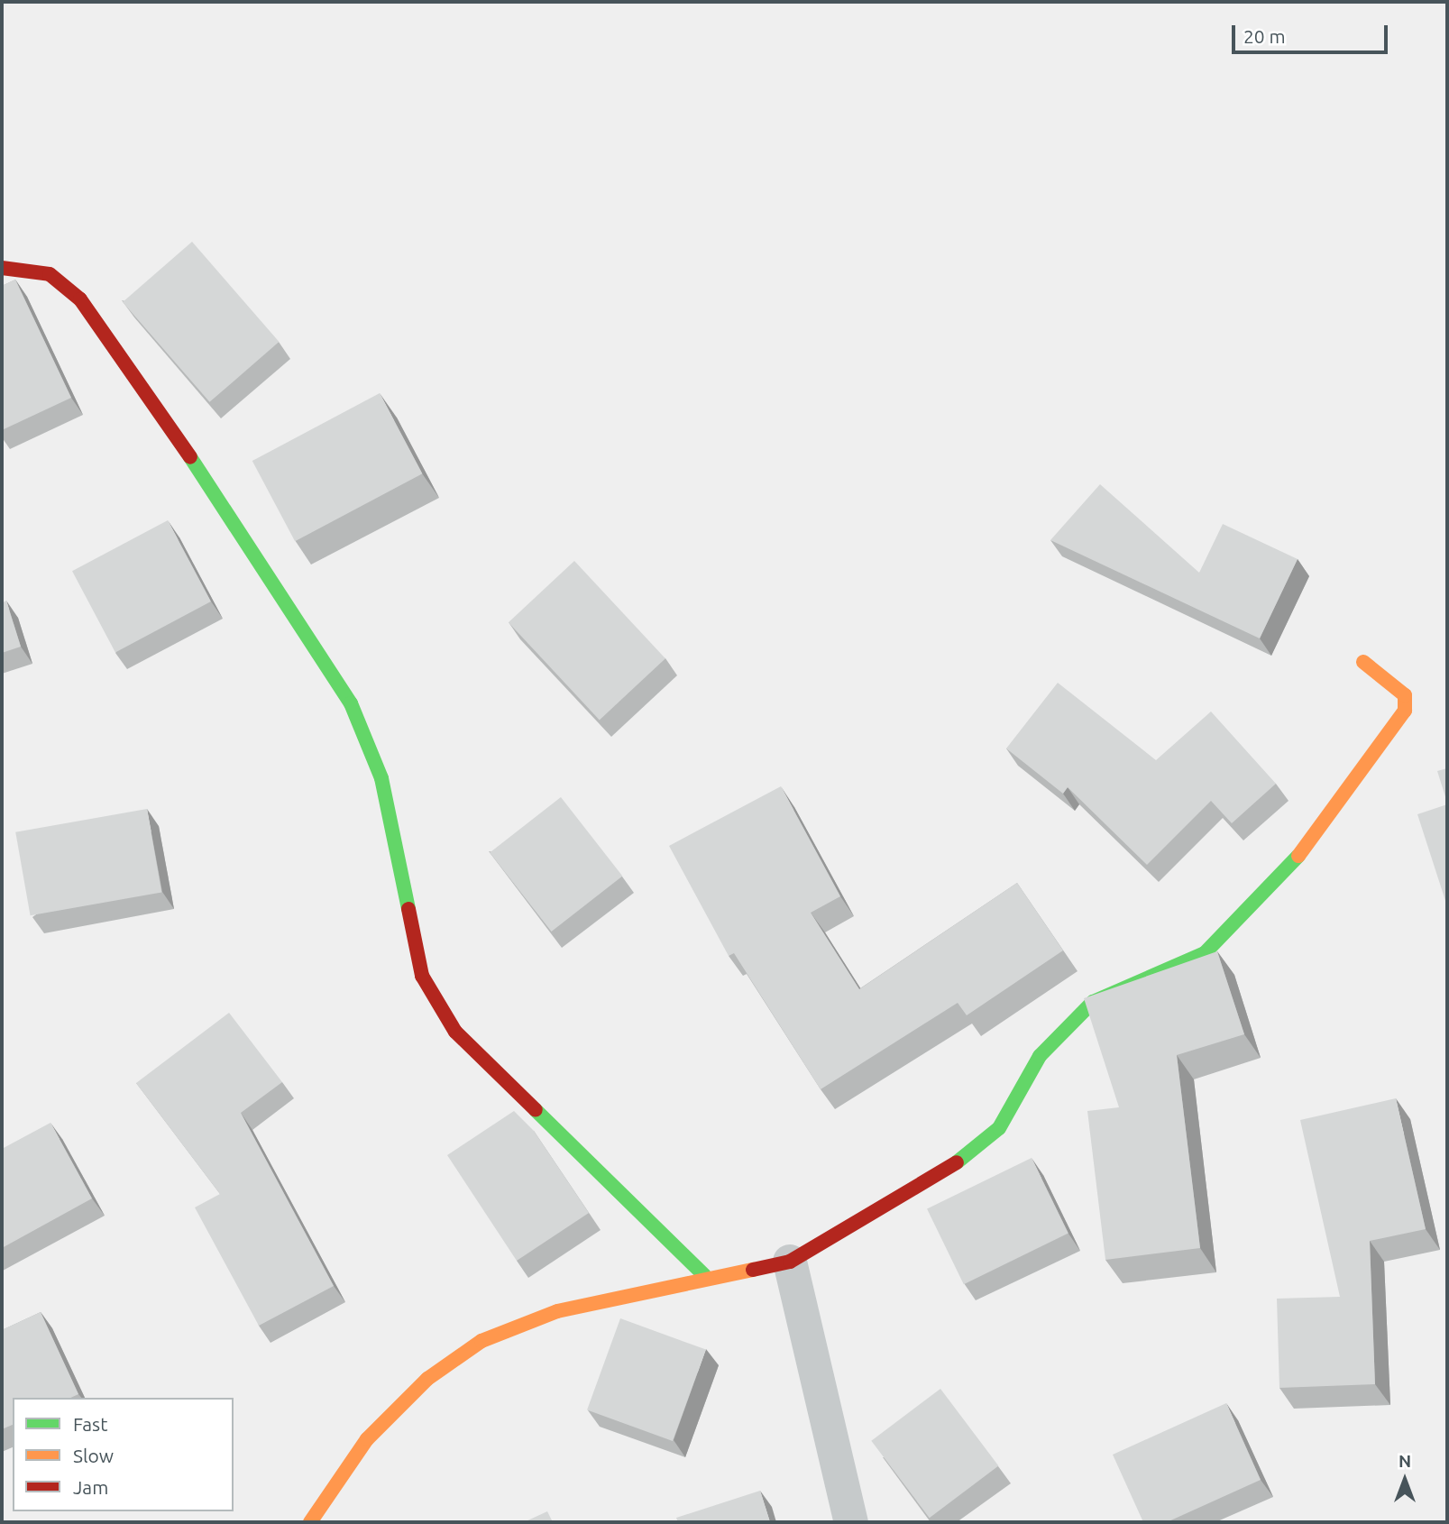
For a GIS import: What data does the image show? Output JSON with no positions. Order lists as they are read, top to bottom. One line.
{"legend":["Fast","Slow","Jam"],"scale_bar":"20 m","north":"top"}
